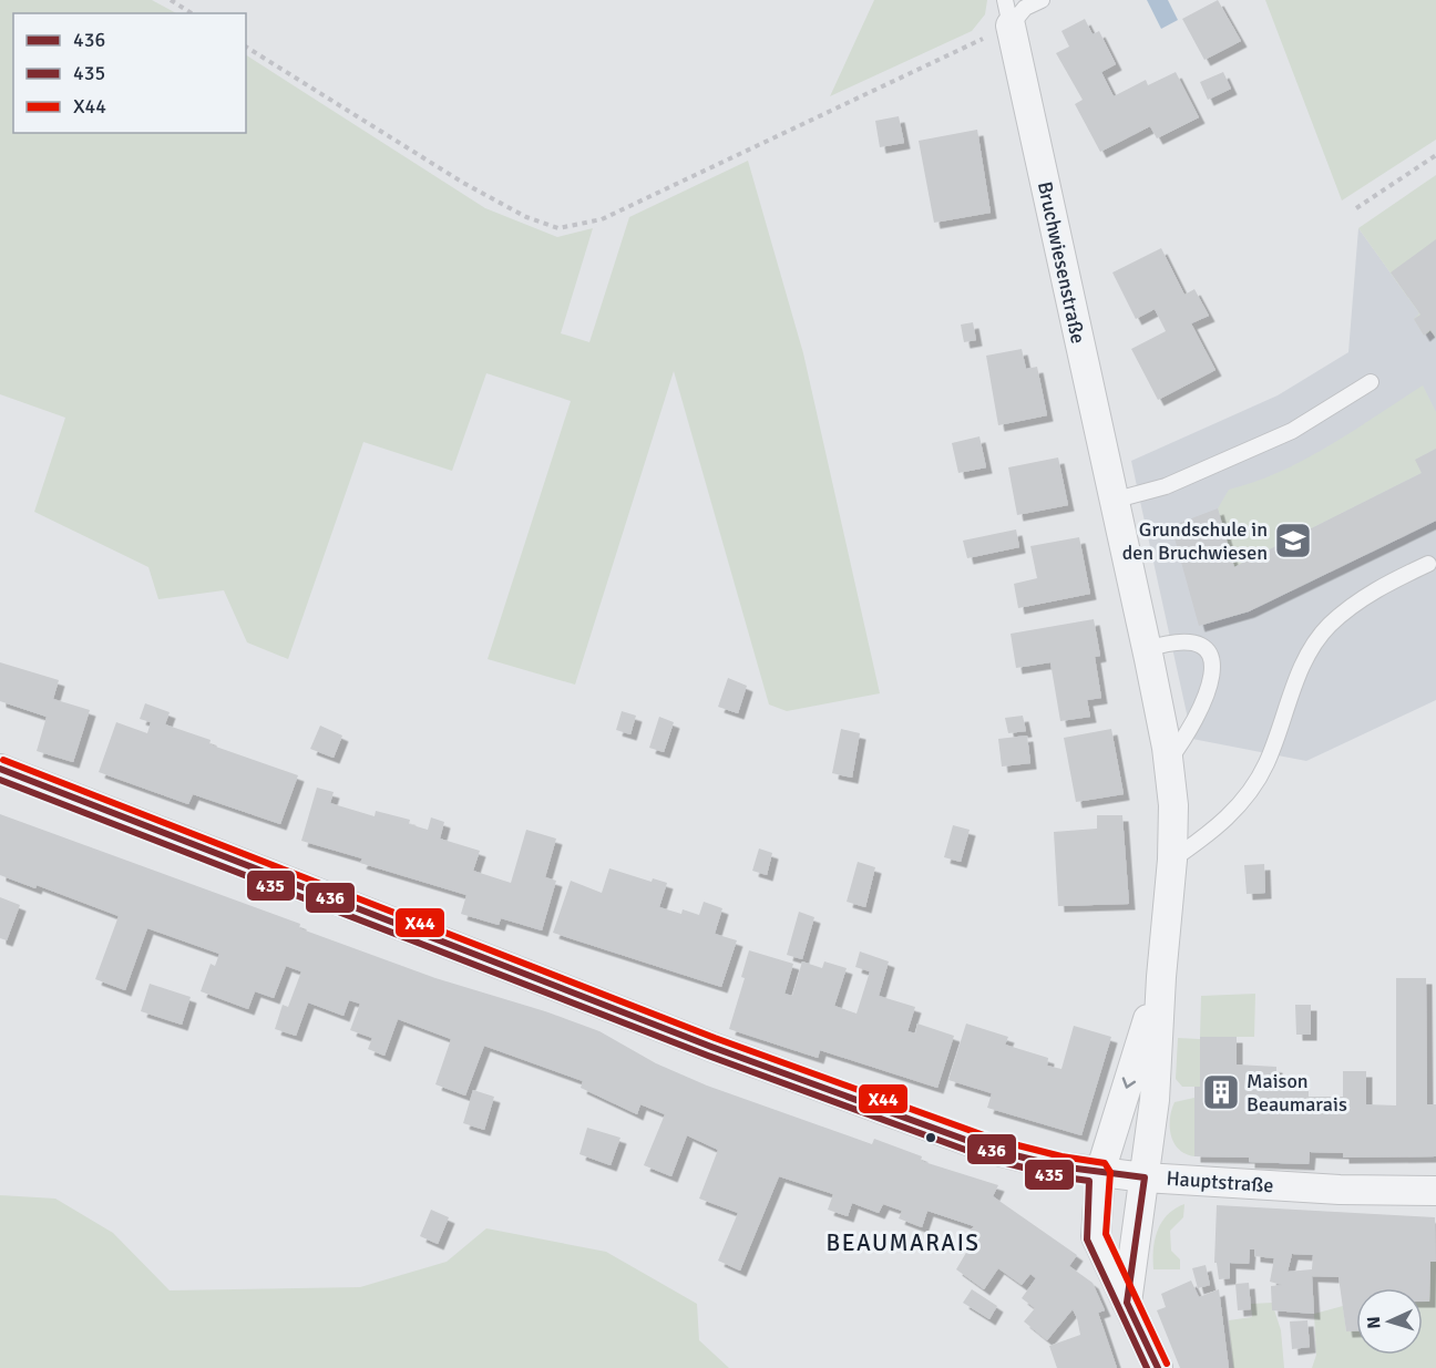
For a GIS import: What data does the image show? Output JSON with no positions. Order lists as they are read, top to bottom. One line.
{"streets":{"street":["Bruchwiesenstraße","Hauptstraße"]},"crossings":[["Bruchwiesenstraße","Hauptstraße"]],"districts":["BEAUMARAIS"],"places":{"school or university":["Grundschule in den Bruchwiesen"],"building":["Maison Beaumarais"]},"lines":["transit line X44","transit line 436","transit line 435"],"legend":["436","435","X44"],"north":"left"}
